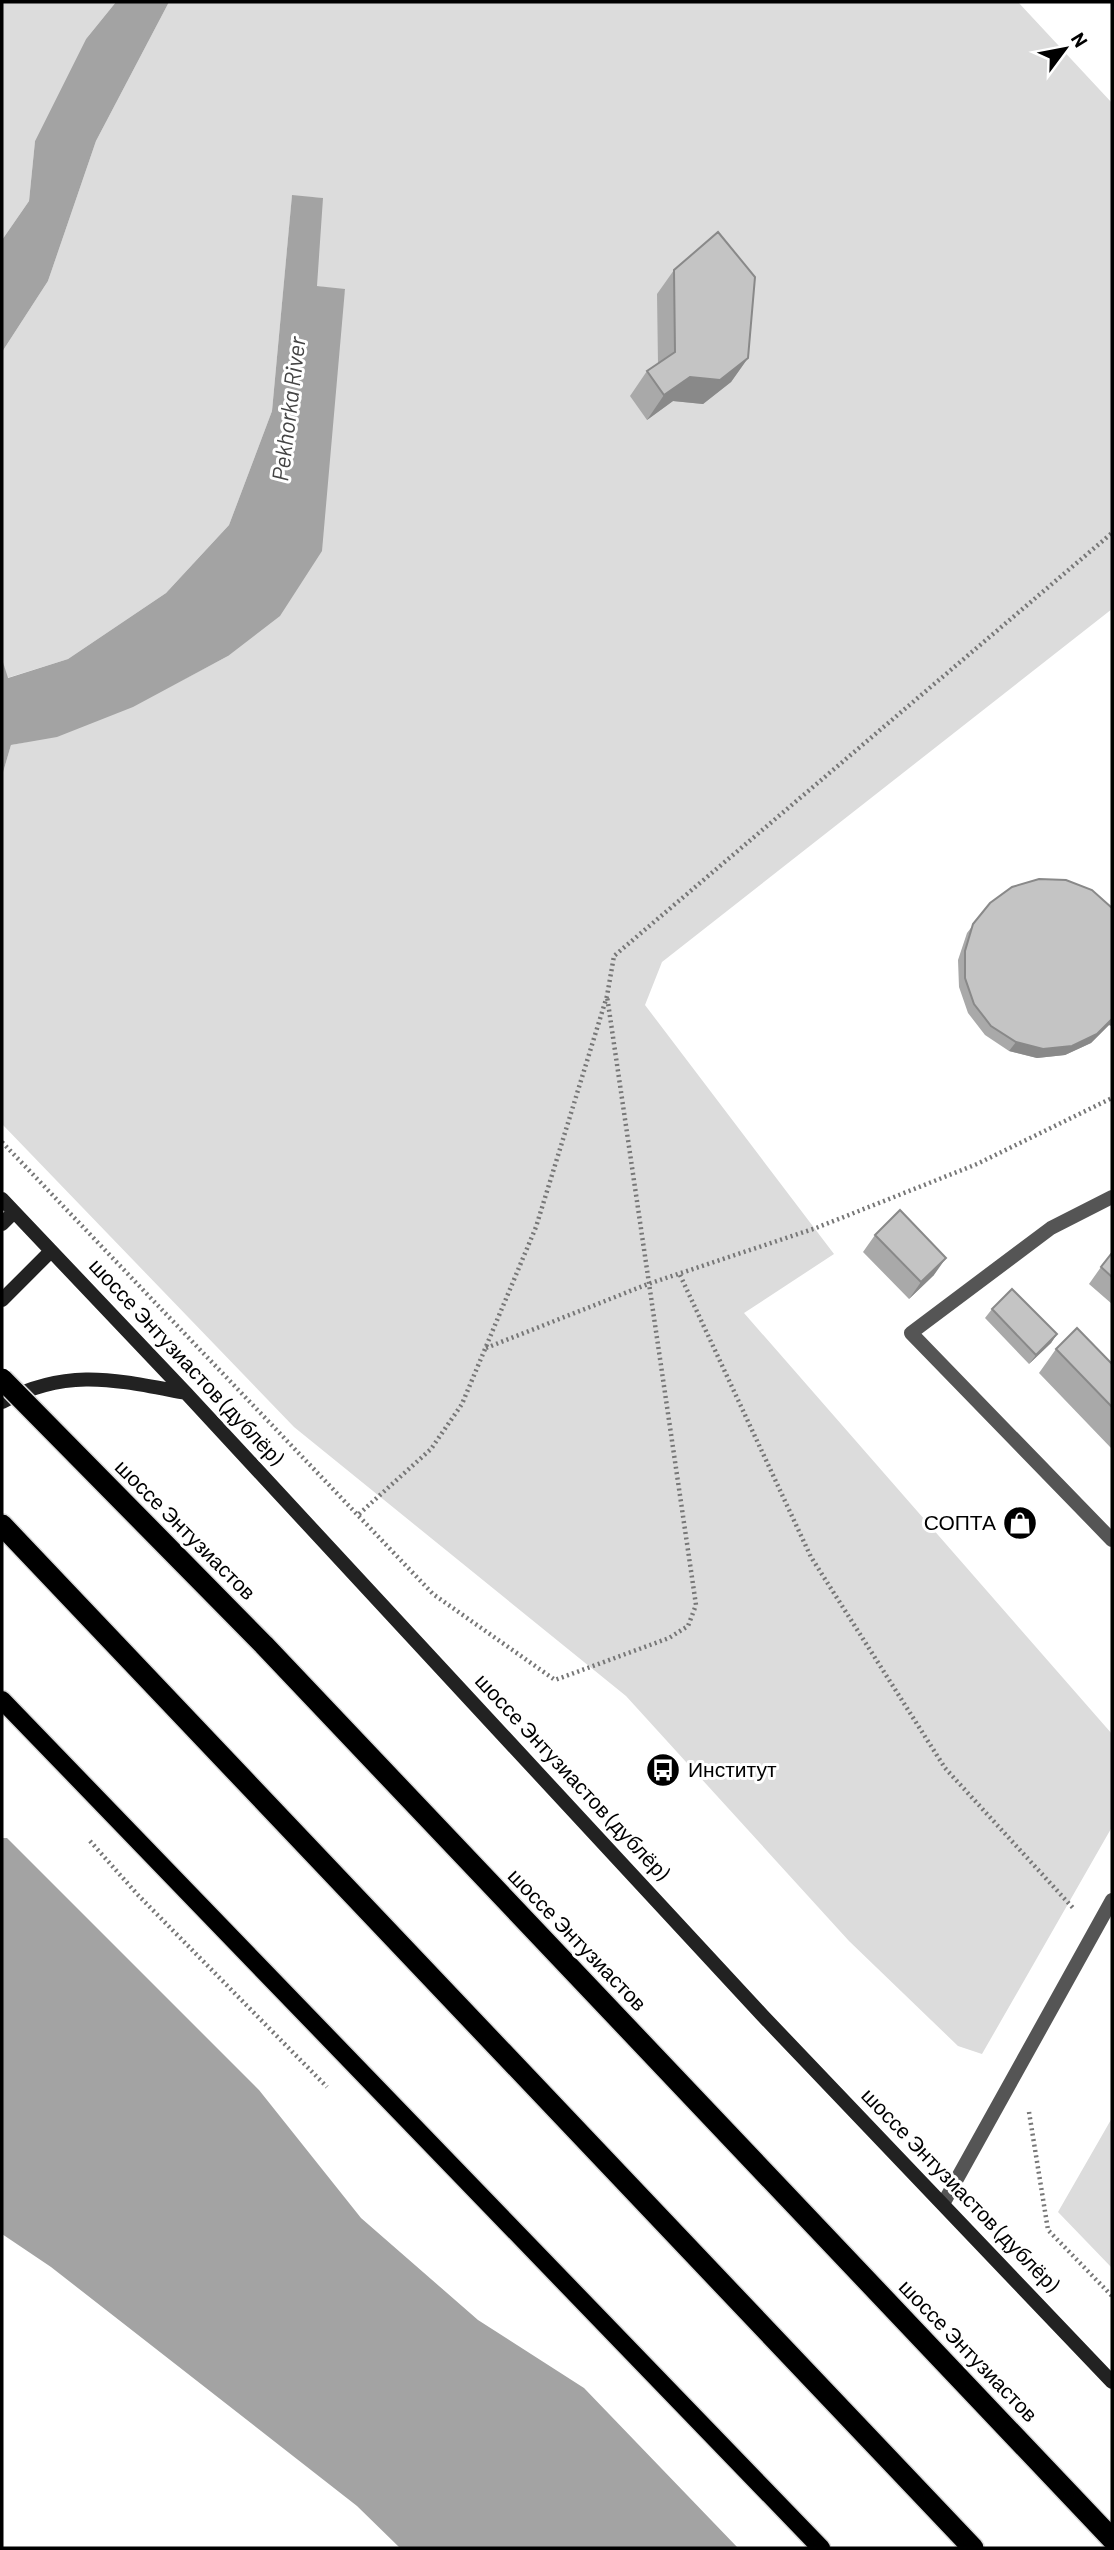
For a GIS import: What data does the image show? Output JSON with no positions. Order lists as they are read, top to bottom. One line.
{"streets":{"highway":["шоссе Энтузиастов"],"main road":["шоссе Энтузиастов (дублёр)"]},"water":["Pekhorka River"],"places":{"shop":["СОПТА"],"bus stop":["Институт"]},"north":"top right"}
